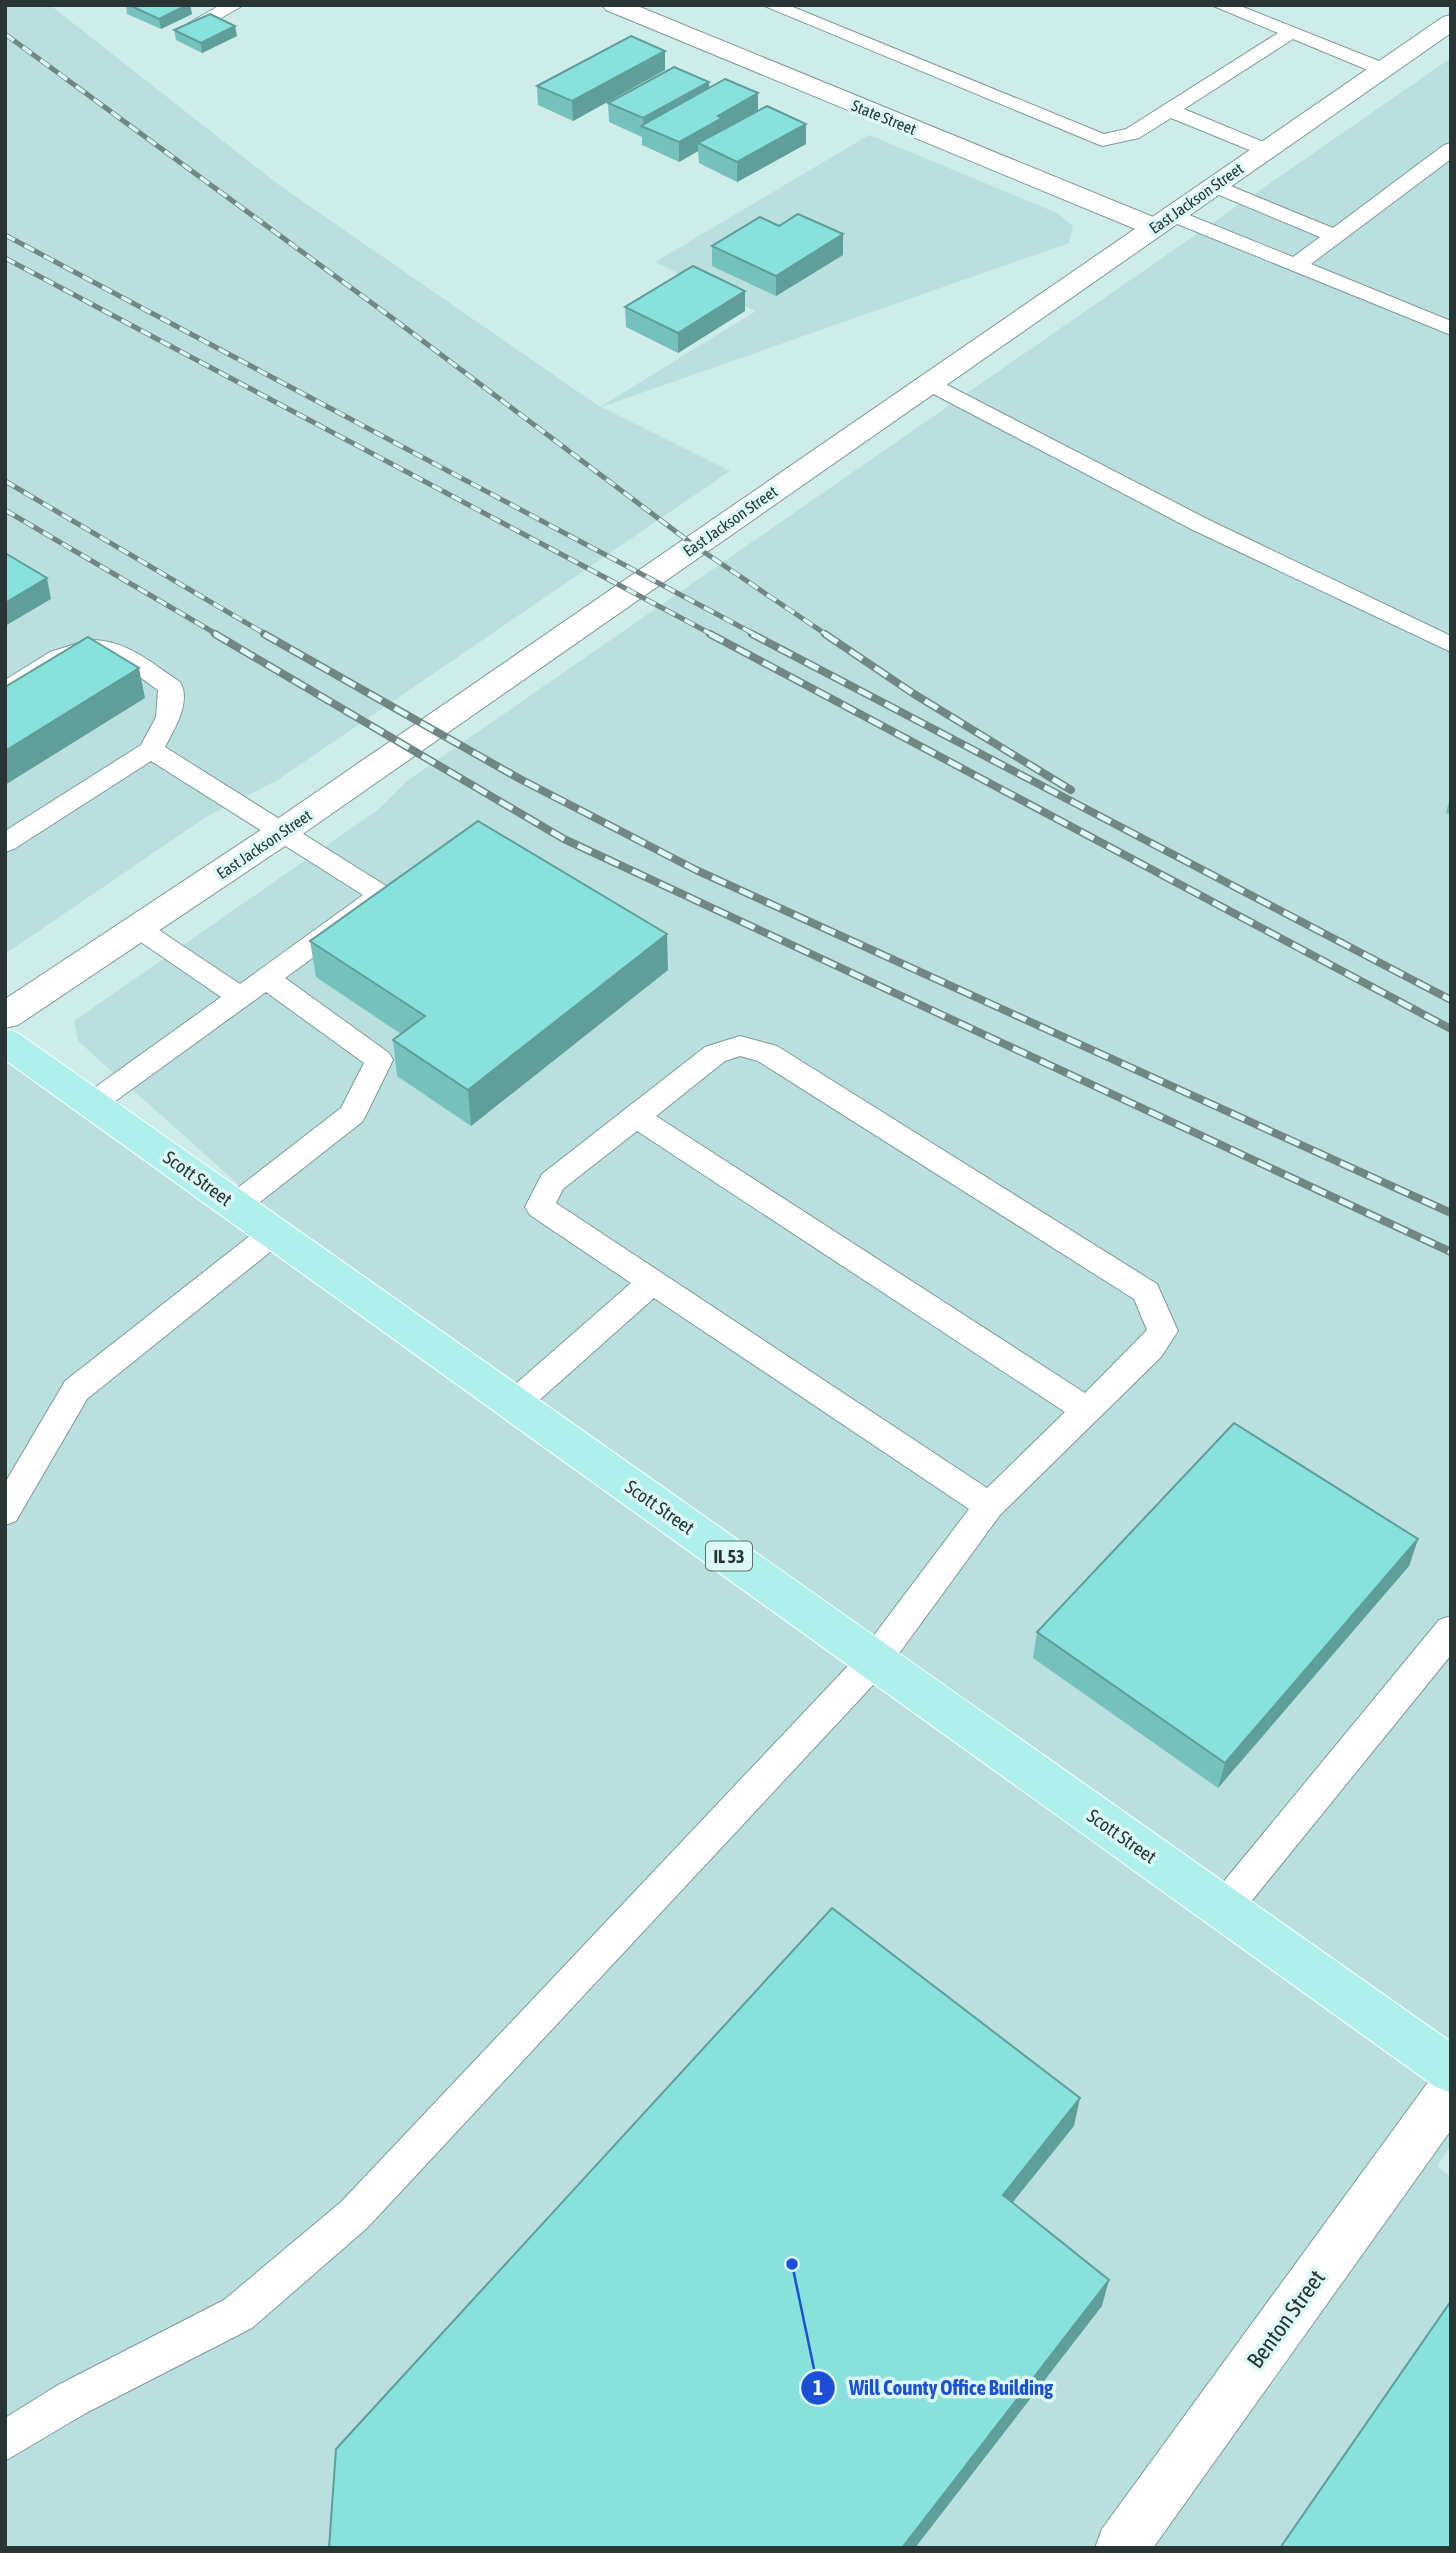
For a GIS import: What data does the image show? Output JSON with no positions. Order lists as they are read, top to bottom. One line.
{"streets":{"main road":["Scott Street","IL 53"],"street":["State Street","East Jackson Street","Benton Street"]},"crossings":[["State Street","East Jackson Street"]],"places":["Will County Office Building"]}
